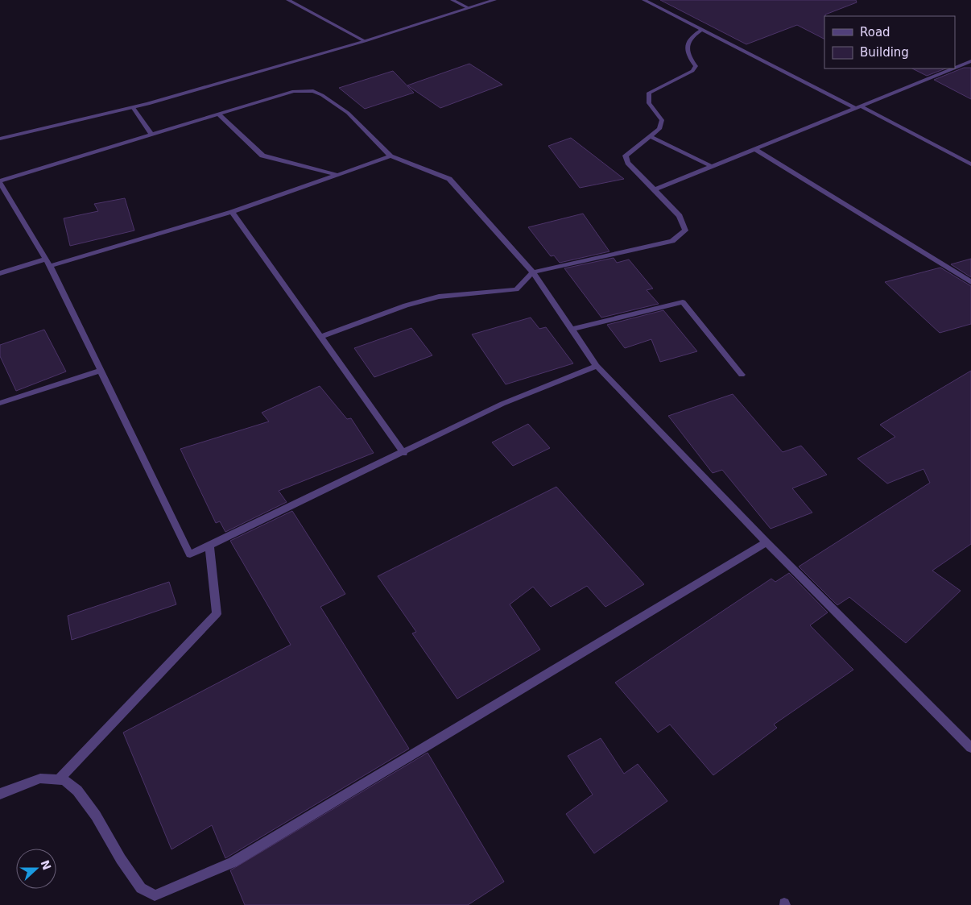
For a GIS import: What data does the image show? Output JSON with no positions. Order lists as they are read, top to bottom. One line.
{"legend":["Road","Building"],"north":"right"}
